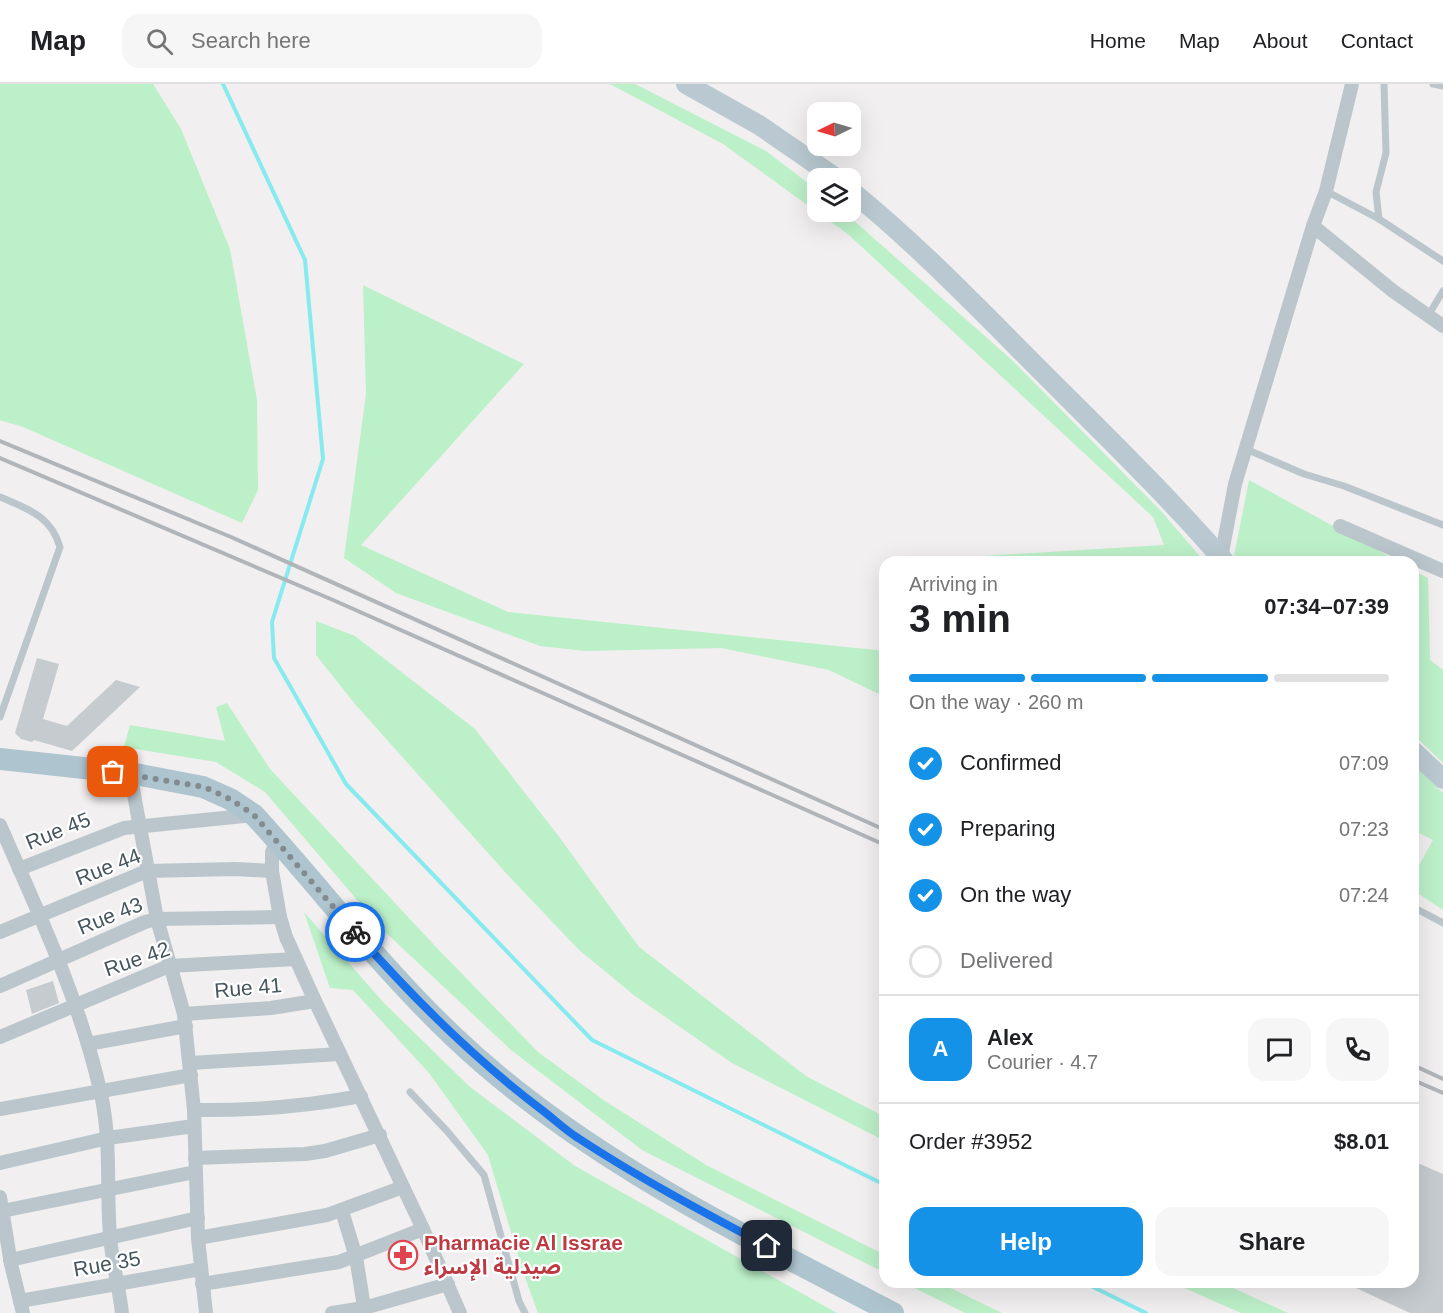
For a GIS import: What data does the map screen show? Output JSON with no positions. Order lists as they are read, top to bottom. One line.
{"streets":{"street":["Rue 45","Rue 44","Rue 43","Rue 42","Rue 41","Rue 35"]},"places":{"pharmacy":["Pharmacie Al Issrae صيدلية الإسراء"]},"north":"left","page":{"header":"Map","search":"Search here","nav":["Home","Map","About","Contact"],"heading":["3 min","Arriving in","07:34–07:39"],"panel":["Alex","Courier · 4.7","Order #3952","$8.01"],"bar":"On the way · 260 m","list":[["Confirmed","07:09"],["Preparing","07:23"],["On the way","07:24"],"Delivered"],"round":"A","buttons":["Help","Share"]}}
